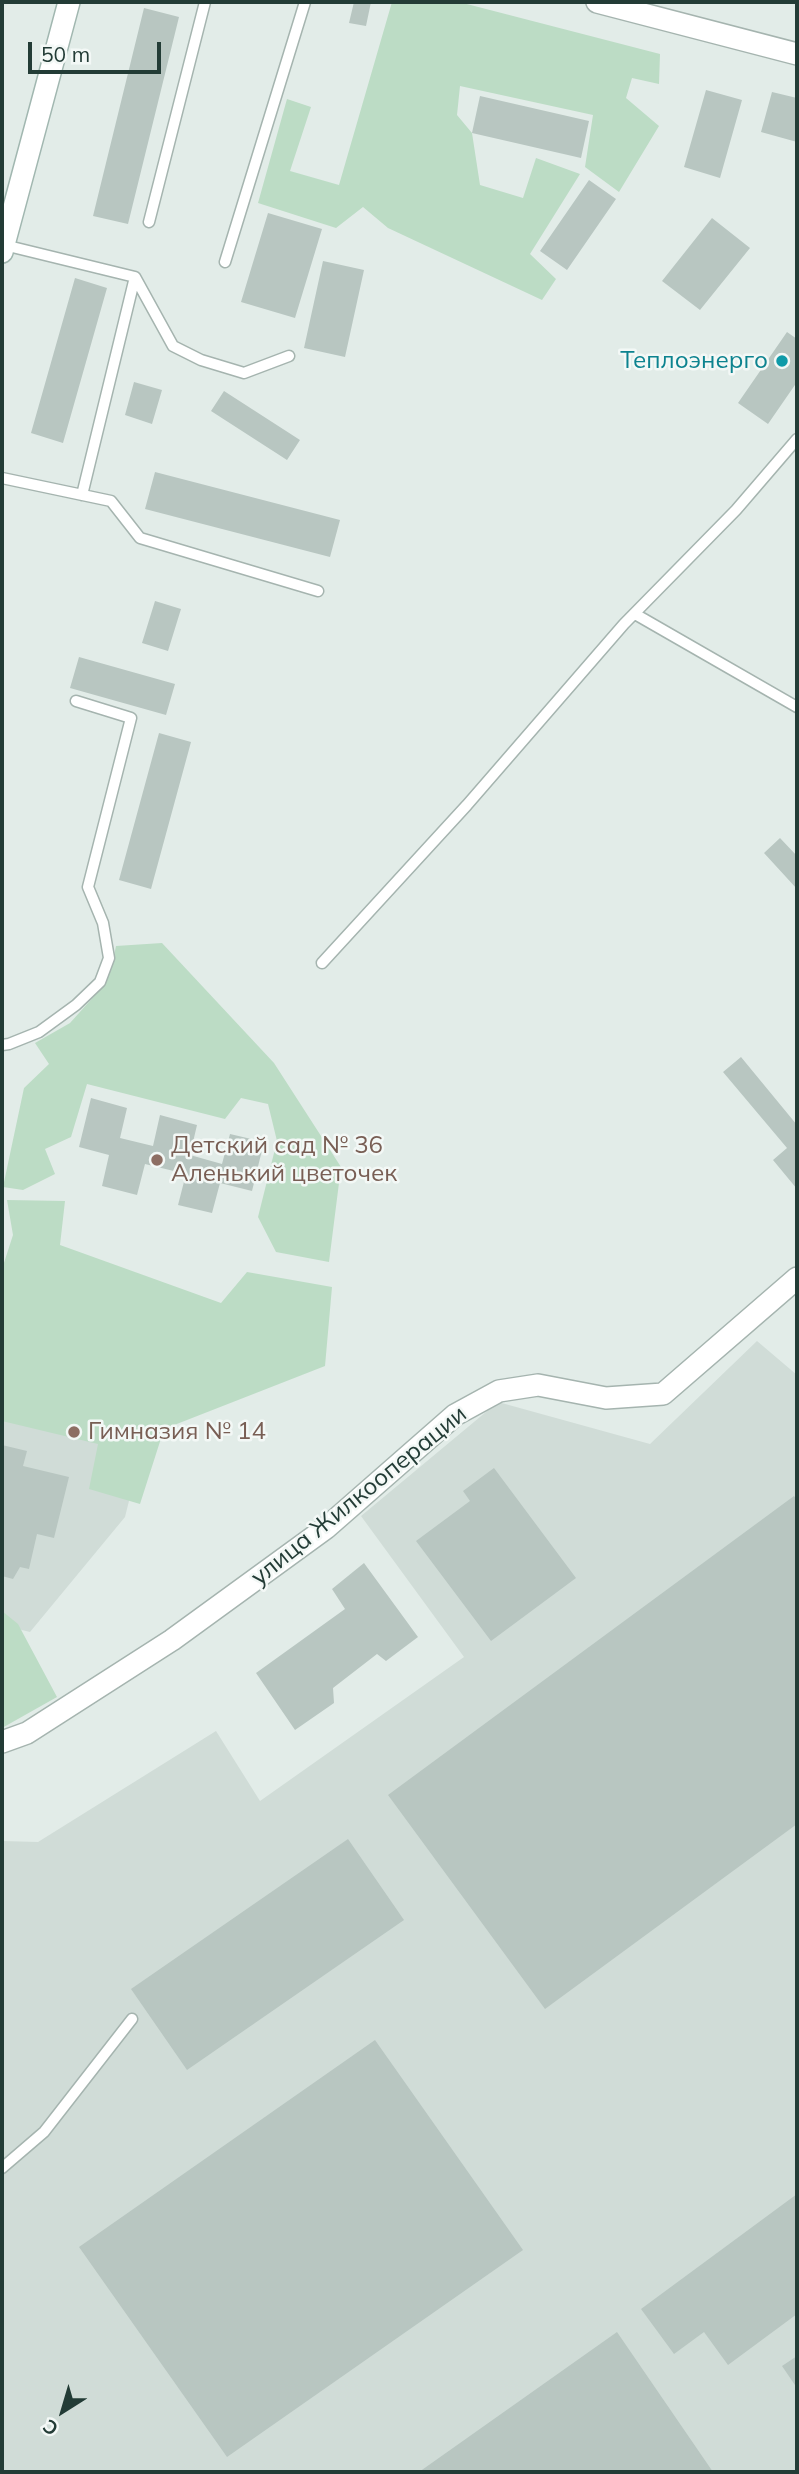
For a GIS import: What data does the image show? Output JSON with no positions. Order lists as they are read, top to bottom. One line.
{"streets":{"street":["улица Жилкооперации"]},"places":["Теплоэнерго","Детский сад № 36 Аленький цветочек","Гимназия № 14"],"scale_bar":"50 m","north":"bottom left"}
